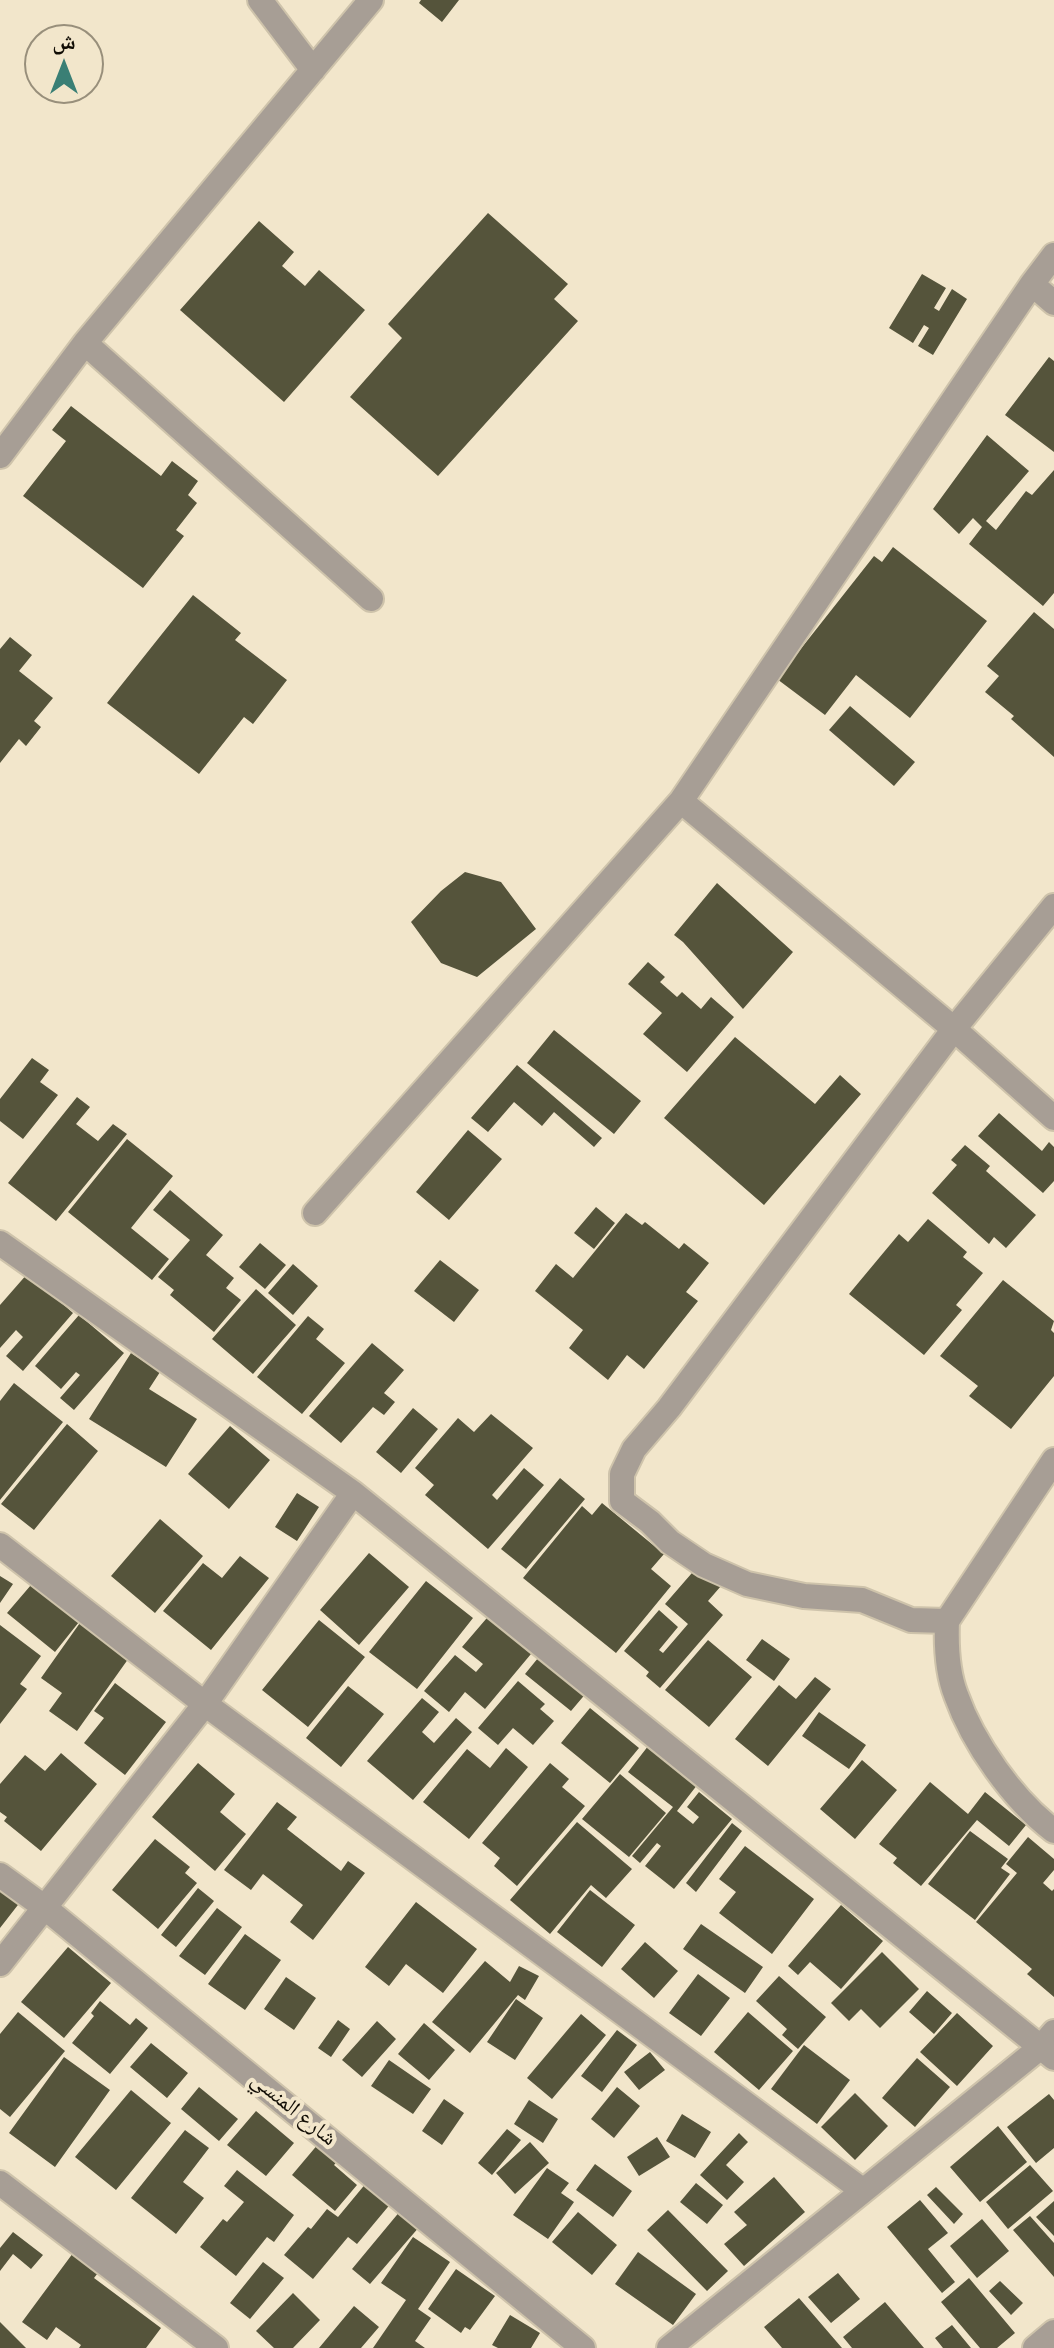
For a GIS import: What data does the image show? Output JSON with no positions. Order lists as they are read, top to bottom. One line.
{"streets":{"street":["شارع المنسي"]},"north":"top"}
